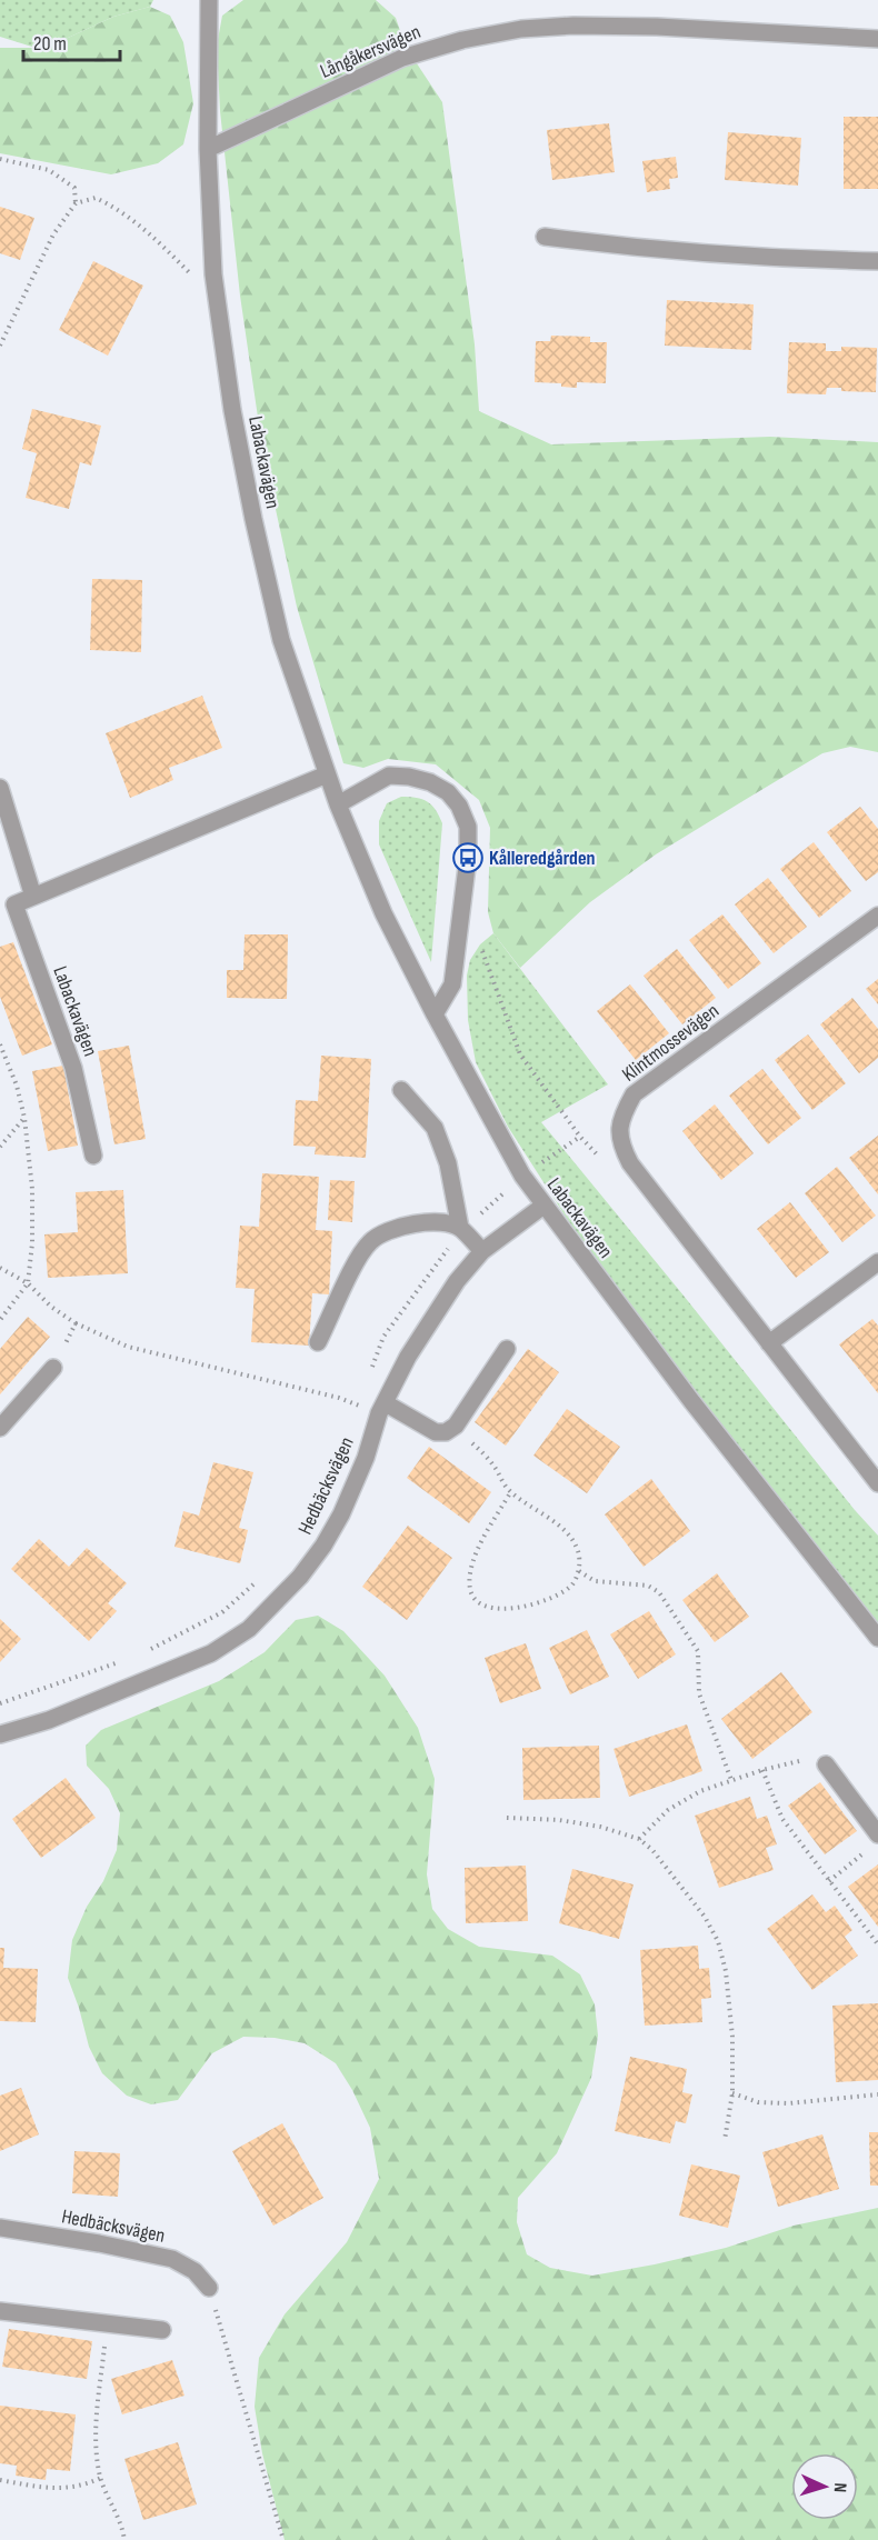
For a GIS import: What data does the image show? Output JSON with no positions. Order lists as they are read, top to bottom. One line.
{"streets":{"street":["Långåkersvägen","Labackavägen","Klintmossevägen","Hedbäcksvägen"]},"crossings":[["Långåkersvägen","Labackavägen"],["Labackavägen","Hedbäcksvägen"]],"places":{"bus stop":["Kålleredgården"]},"scale_bar":"20 m","north":"right"}
